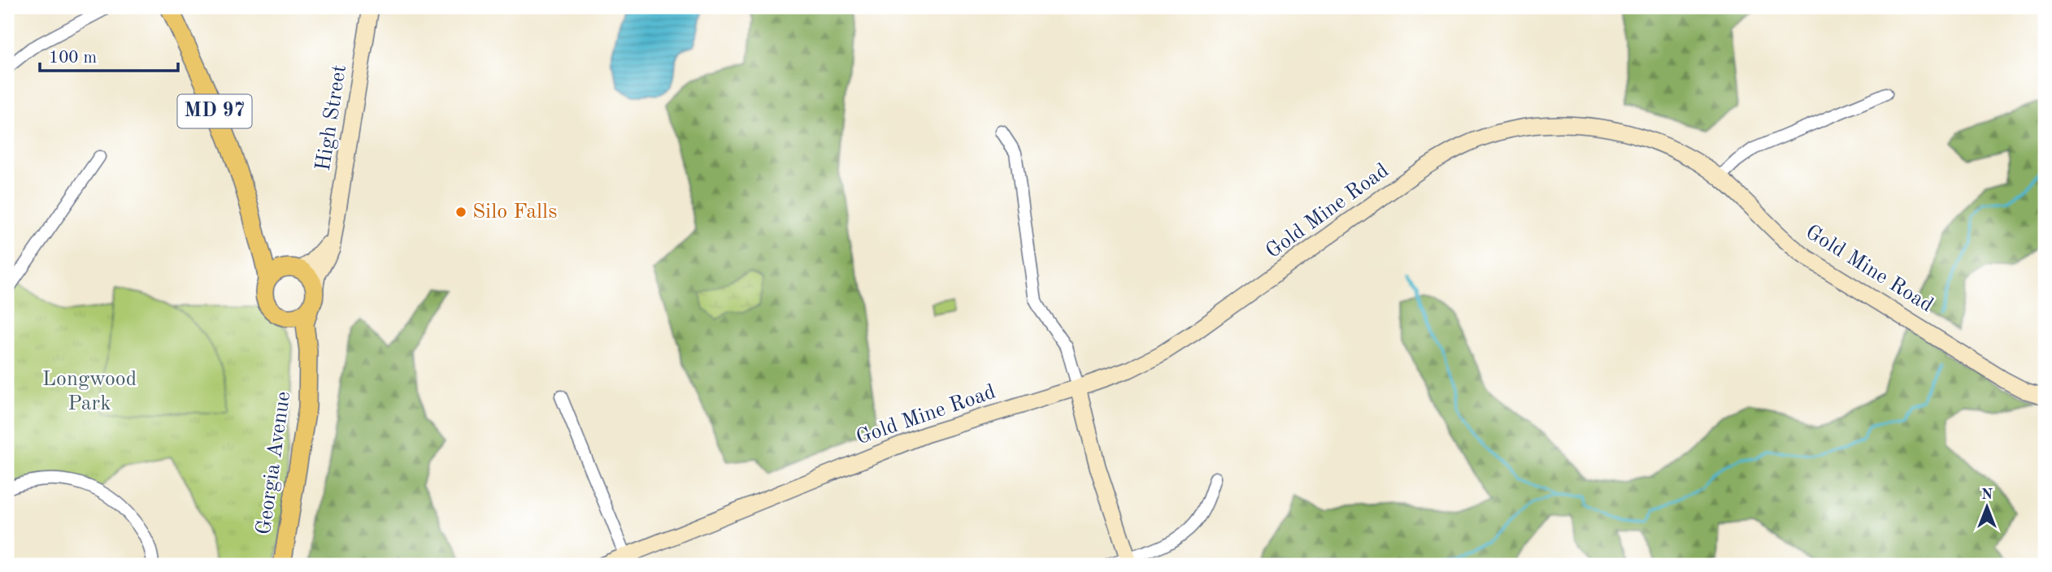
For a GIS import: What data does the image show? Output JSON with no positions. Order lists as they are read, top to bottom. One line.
{"streets":{"main road":["MD 97","Georgia Avenue"],"street":["High Street","Gold Mine Road"]},"crossings":[["MD 97","High Street"],["MD 97","Georgia Avenue"],["High Street","Georgia Avenue"]],"parks":["Longwood Park"],"places":["Silo Falls"],"scale_bar":"100 m","north":"top"}
